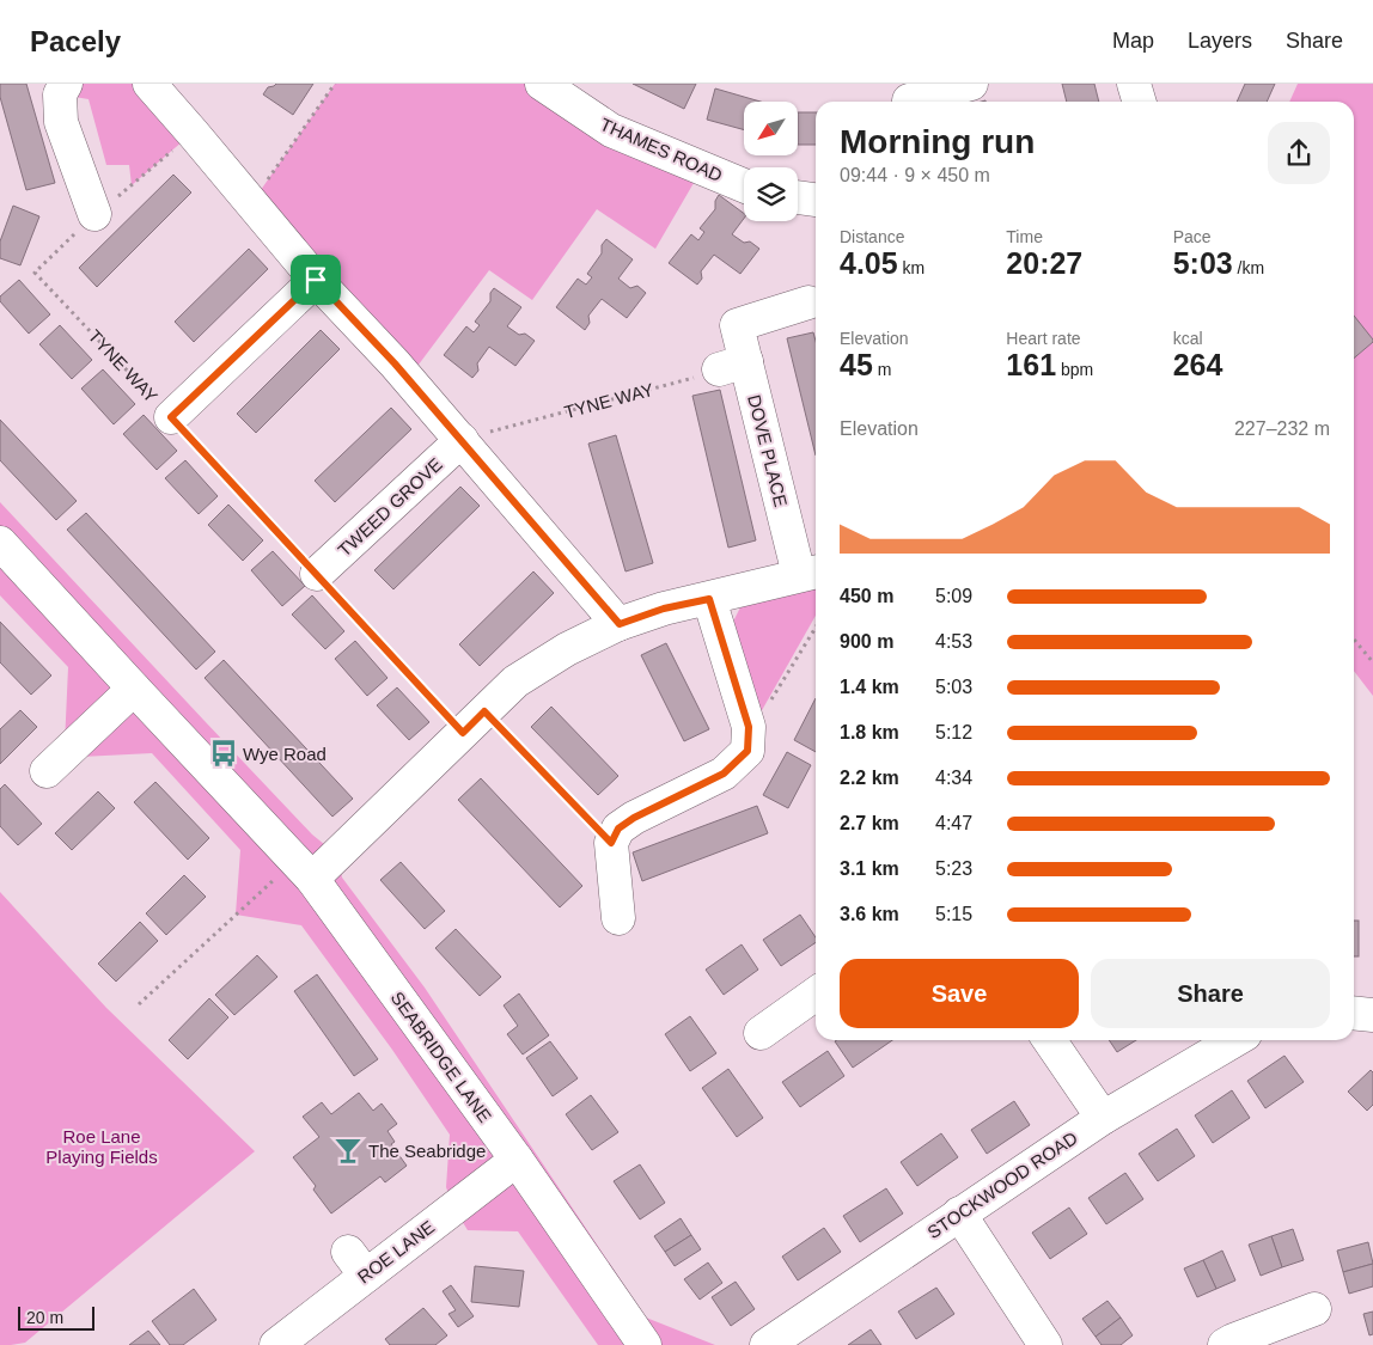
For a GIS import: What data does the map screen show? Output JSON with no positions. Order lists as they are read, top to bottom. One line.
{"streets":{"street":["THAMES ROAD","DOVE PLACE","TWEED GROVE","SEABRIDGE LANE","STOCKWOOD ROAD","ROE LANE"],"path":["TYNE WAY"]},"crossings":[["TYNE WAY","DOVE PLACE"],["TYNE WAY","TWEED GROVE"],["SEABRIDGE LANE","ROE LANE"]],"parks":["Roe Lane Playing Fields"],"places":{"bus stop":["Wye Road"],"bar":["The Seabridge"]},"scale_bar":"20 m","north":"bottom left","page":{"header":"Pacely","nav":["Map","Layers","Share"],"heading":["Morning run","09:44 · 9 × 450 m"],"stats":[["Distance","4.05 km"],["Time","20:27"],["Pace","5:03 /km"],["Elevation","45 m"],["Heart rate","161 bpm"],["kcal","264"]],"chart":["Elevation","227–232 m"],"list":[{"name":"450 m","note":"5:09"},{"name":"900 m","note":"4:53"},{"name":"1.4 km","note":"5:03"},{"name":"1.8 km","note":"5:12"},{"name":"2.2 km","note":"4:34"},{"name":"2.7 km","note":"4:47"},{"name":"3.1 km","note":"5:23"},{"name":"3.6 km","note":"5:15"}],"buttons":["Save","Share"],"scale":"20 m"}}
